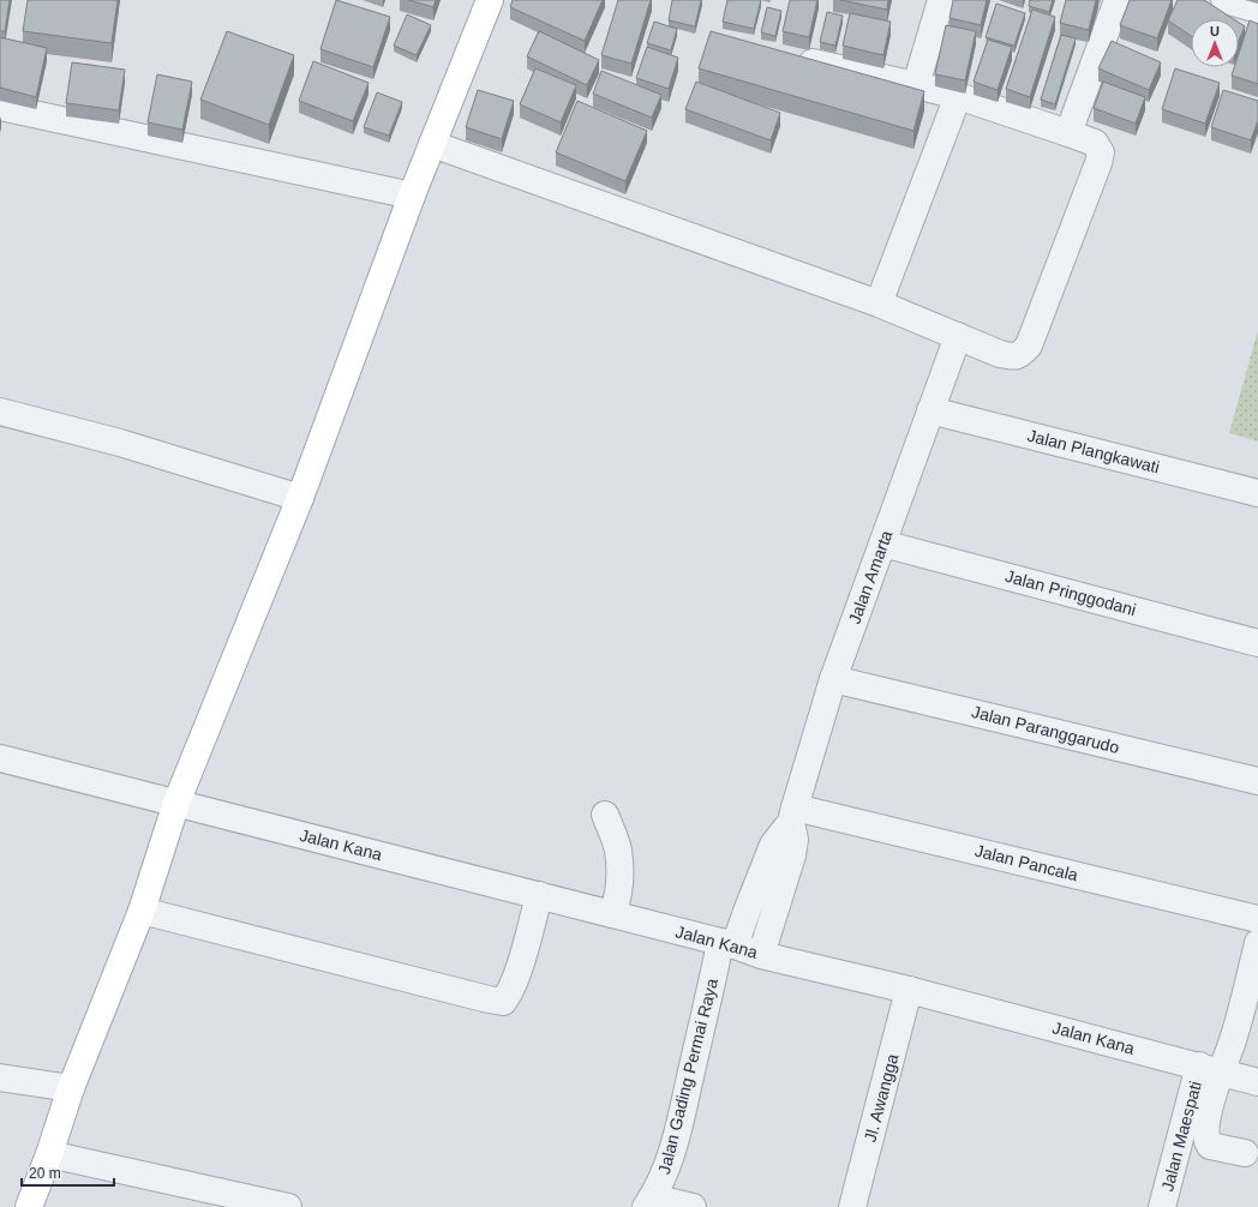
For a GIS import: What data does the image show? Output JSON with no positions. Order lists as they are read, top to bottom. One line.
{"streets":{"street":["Jalan Plangkawati","Jalan Amarta","Jalan Pringgodani","Jalan Paranggarudo","Jalan Kana","Jalan Pancala","Jalan Gading Permai Raya","Jl. Awangga","Jalan Maespati"]},"crossings":[["Jalan Plangkawati","Jalan Amarta"],["Jalan Amarta","Jalan Pringgodani"],["Jalan Amarta","Jalan Paranggarudo"],["Jalan Amarta","Jalan Kana"],["Jalan Amarta","Jalan Pancala"],["Jalan Amarta","Jalan Gading Permai Raya"],["Jalan Kana","Jalan Gading Permai Raya"],["Jalan Kana","Jl. Awangga"],["Jalan Kana","Jalan Maespati"]],"scale_bar":"20 m","north":"top"}
